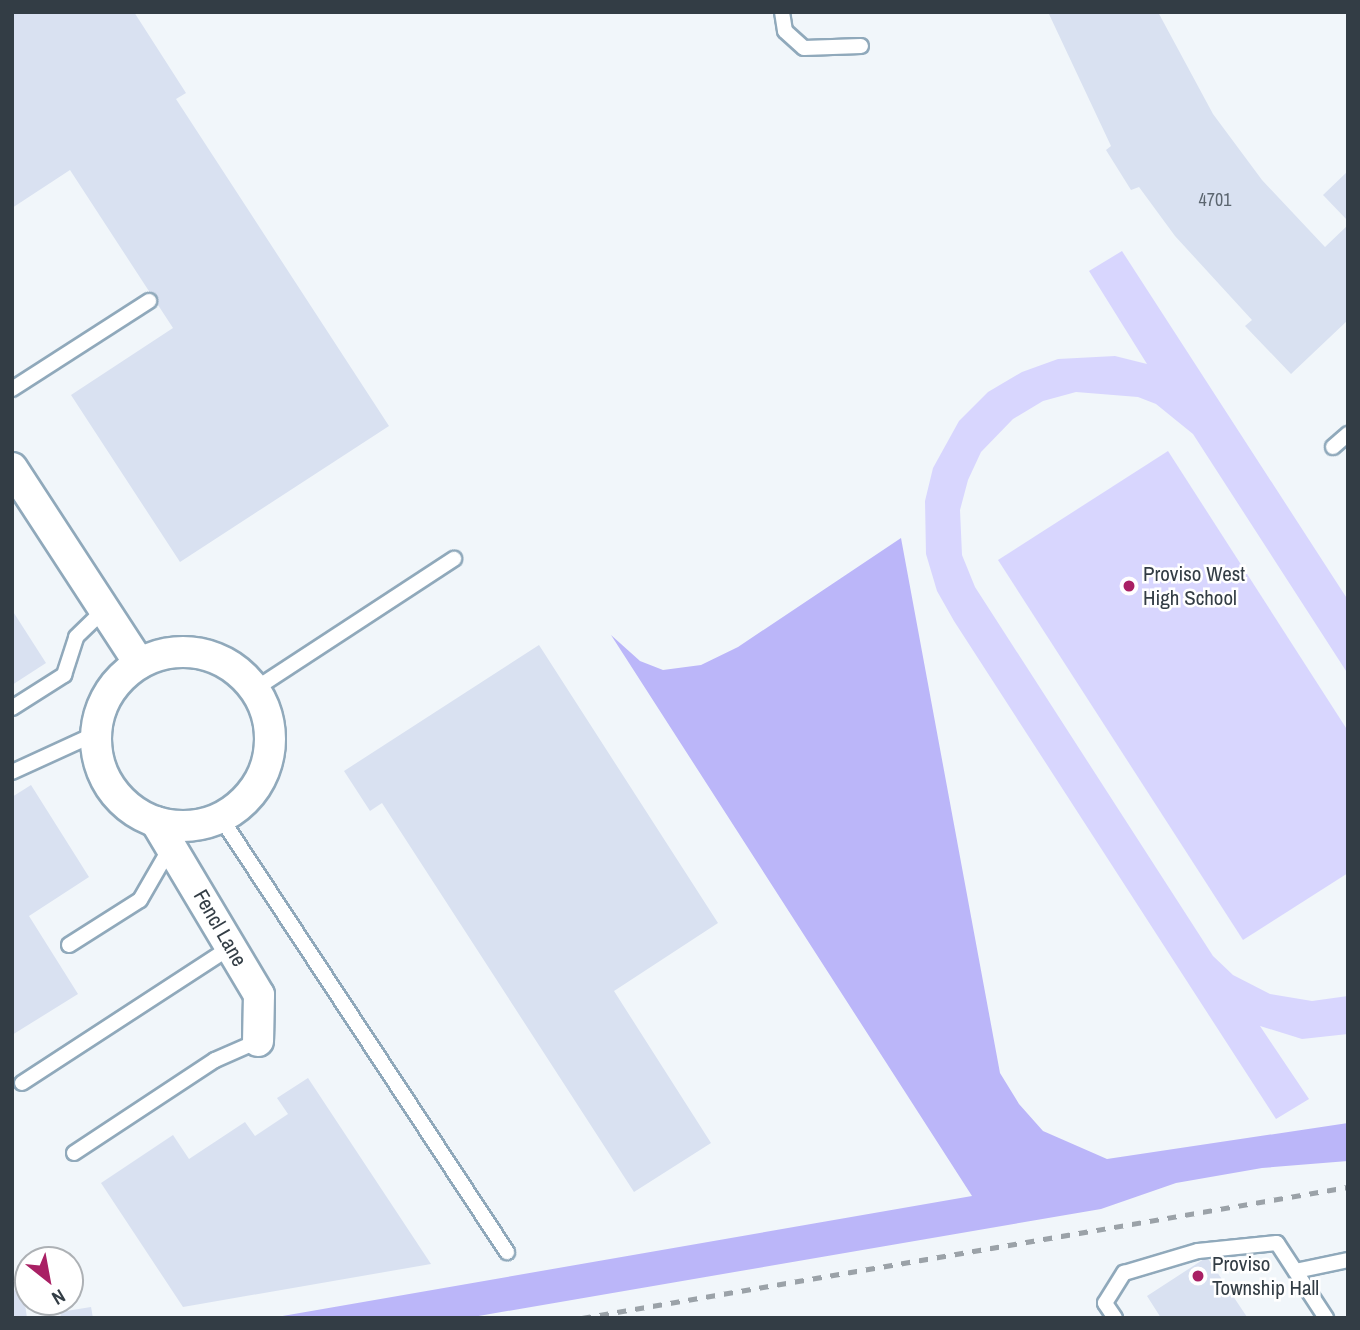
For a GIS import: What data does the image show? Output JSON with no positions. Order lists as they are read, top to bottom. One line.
{"streets":{"street":["Fencl Lane"]},"places":["Proviso West High School","Proviso Township Hall"],"house_numbers":["4701"],"north":"bottom right"}
